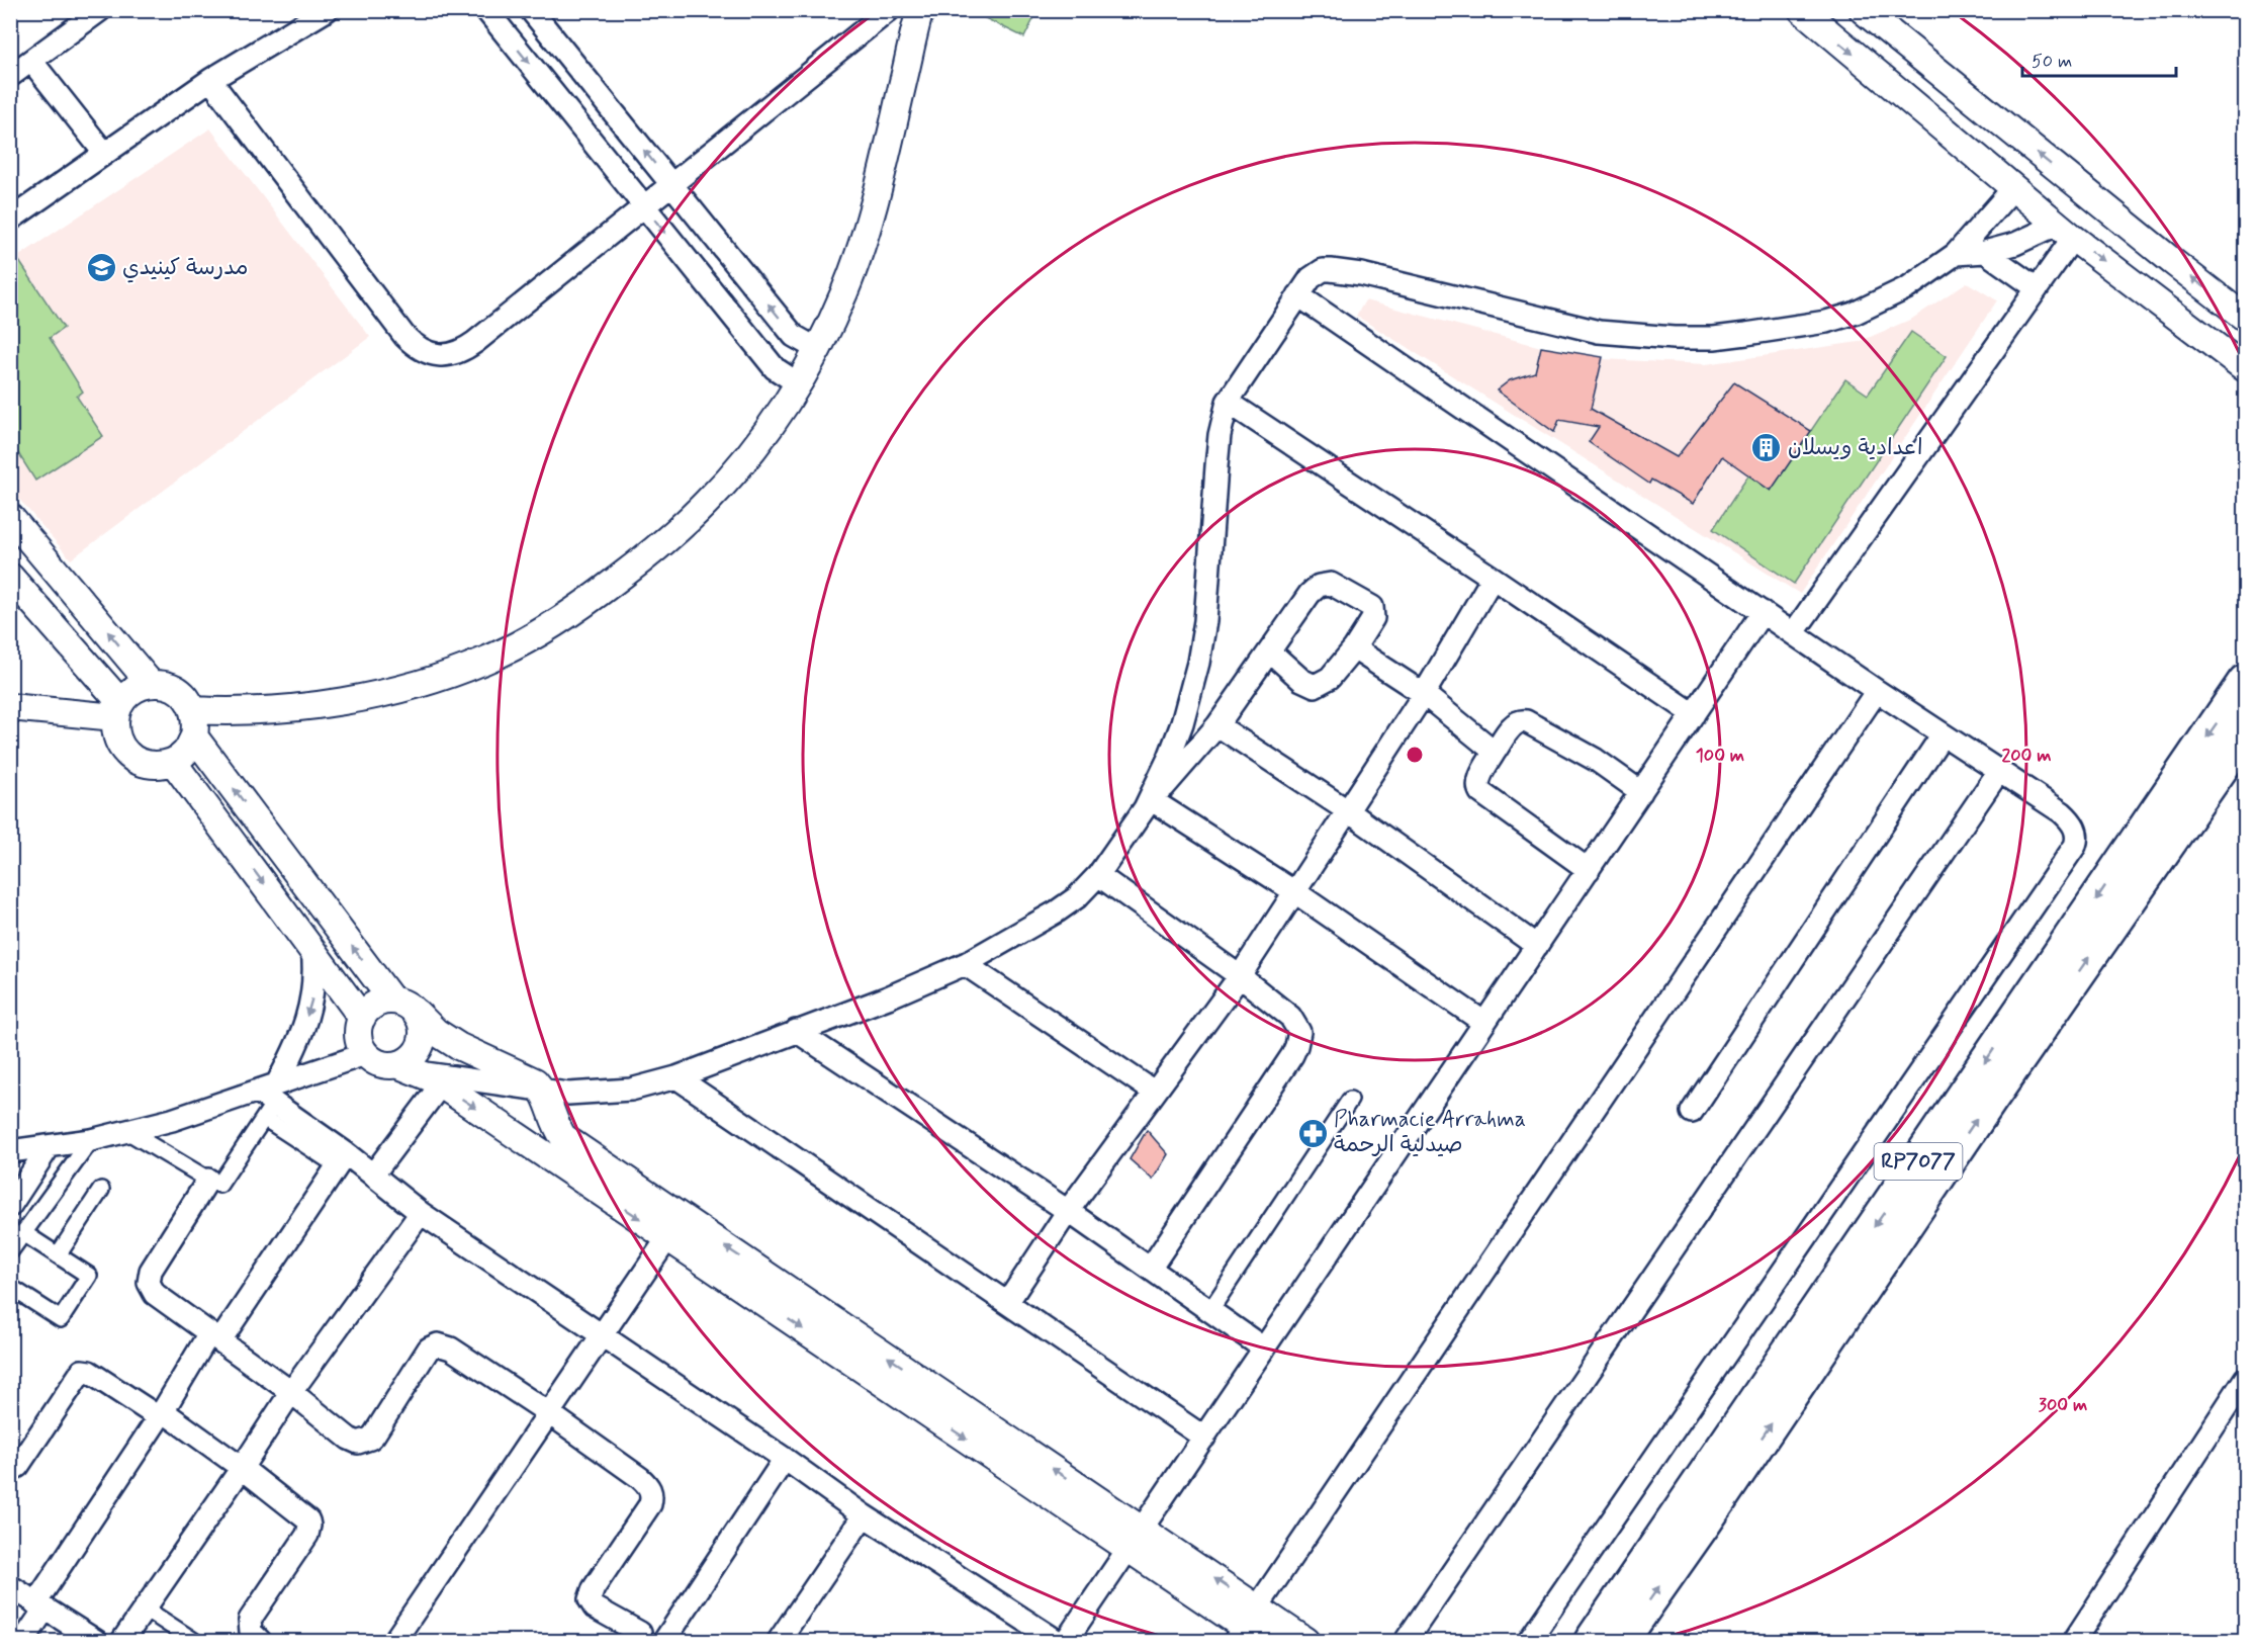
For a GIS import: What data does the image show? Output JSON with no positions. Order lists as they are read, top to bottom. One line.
{"streets":{"main road":["RP7077"]},"places":{"school or university":["مدرسة كينيدي"],"building":["اعدادية ويسلان"],"pharmacy":["Pharmacie Arrahma صيدلية الرحمة"]},"scale_bar":"50 m","rings":["100 m","200 m","300 m"]}
